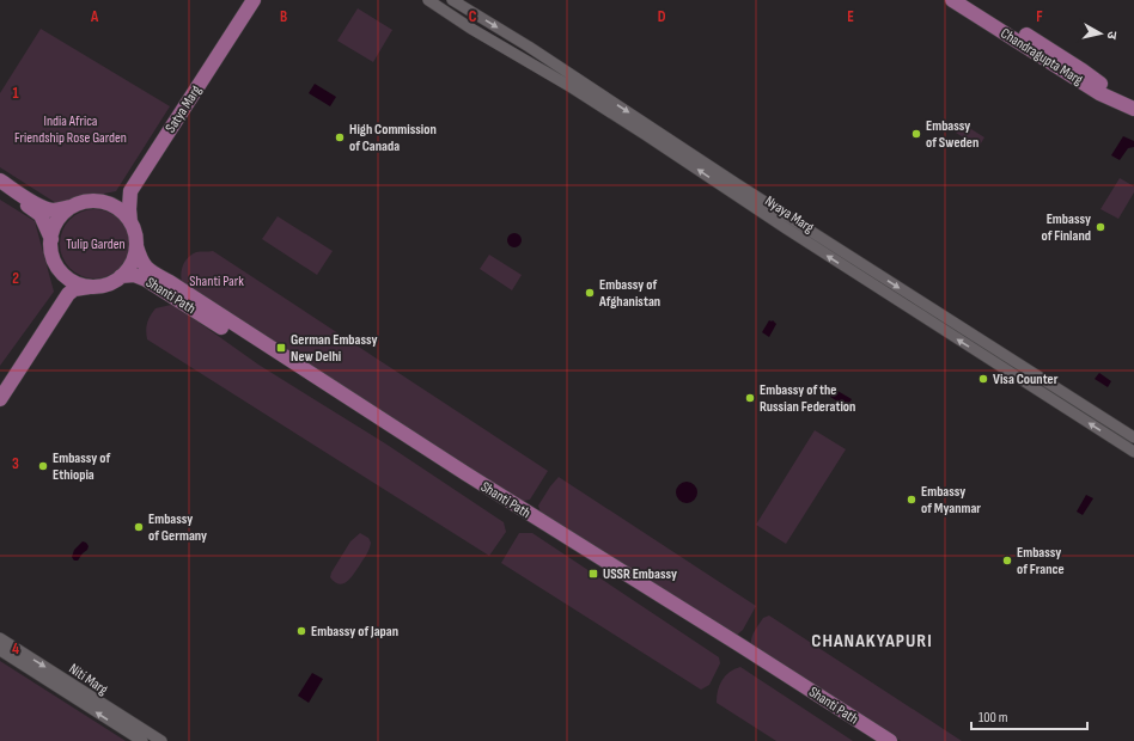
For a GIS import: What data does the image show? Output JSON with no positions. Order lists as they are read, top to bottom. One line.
{"streets":{"main road":["Chandragupta Marg","Satya Marg","Shanti Path"],"street":["Nyaya Marg","Niti Marg"]},"crossings":[["Satya Marg","Shanti Path"]],"districts":["CHANAKYAPURI"],"parks":["India Africa Friendship Rose Garden","Tulip Garden","Shanti Park"],"places":{"other":["Embassy of Sweden","High Commission of Canada","Embassy of Finland","Embassy of Afghanistan","Visa Counter","Embassy of the Russian Federation","Embassy of Ethiopia","Embassy of Myanmar","Embassy of Germany","Embassy of France","Embassy of Japan"],"transit":["German Embassy New Delhi","USSR Embassy"]},"scale_bar":"100 m","north":"right","grid":{"columns":["A","B","C","D","E","F"],"rows":["1","2","3","4"]}}
